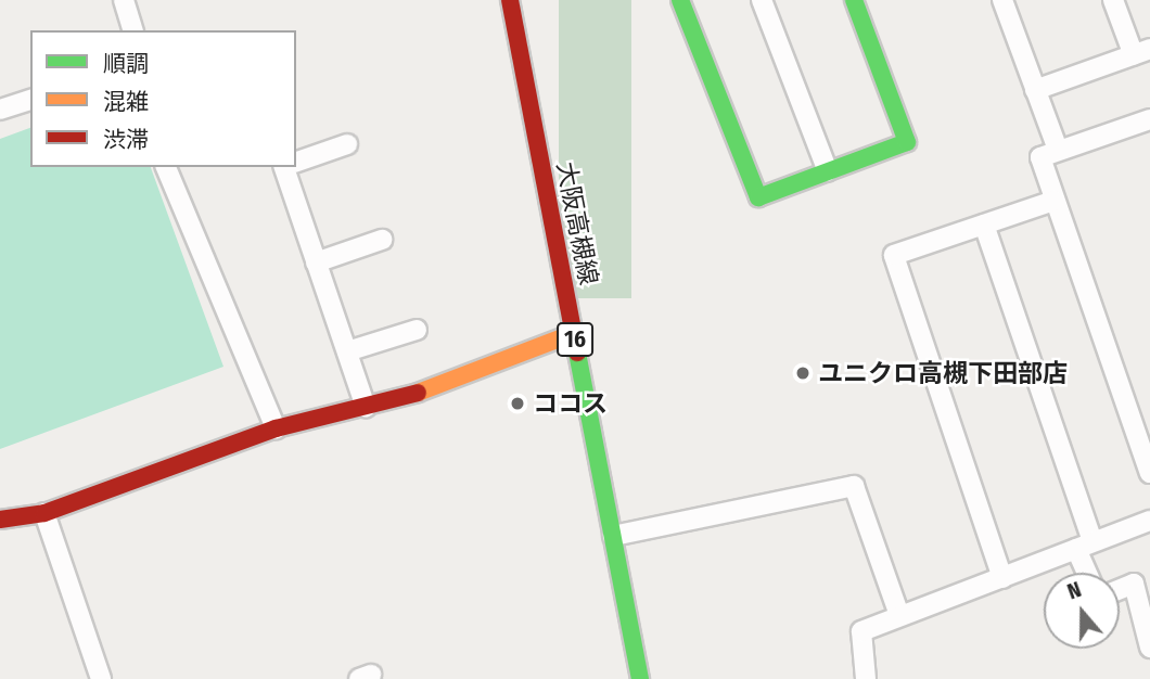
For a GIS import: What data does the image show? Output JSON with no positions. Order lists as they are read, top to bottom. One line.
{"streets":{"street":["大阪高槻線","16"]},"places":["ユニクロ高槻下田部店","ココス"],"legend":["順調","混雑","渋滞"],"north":"top"}
